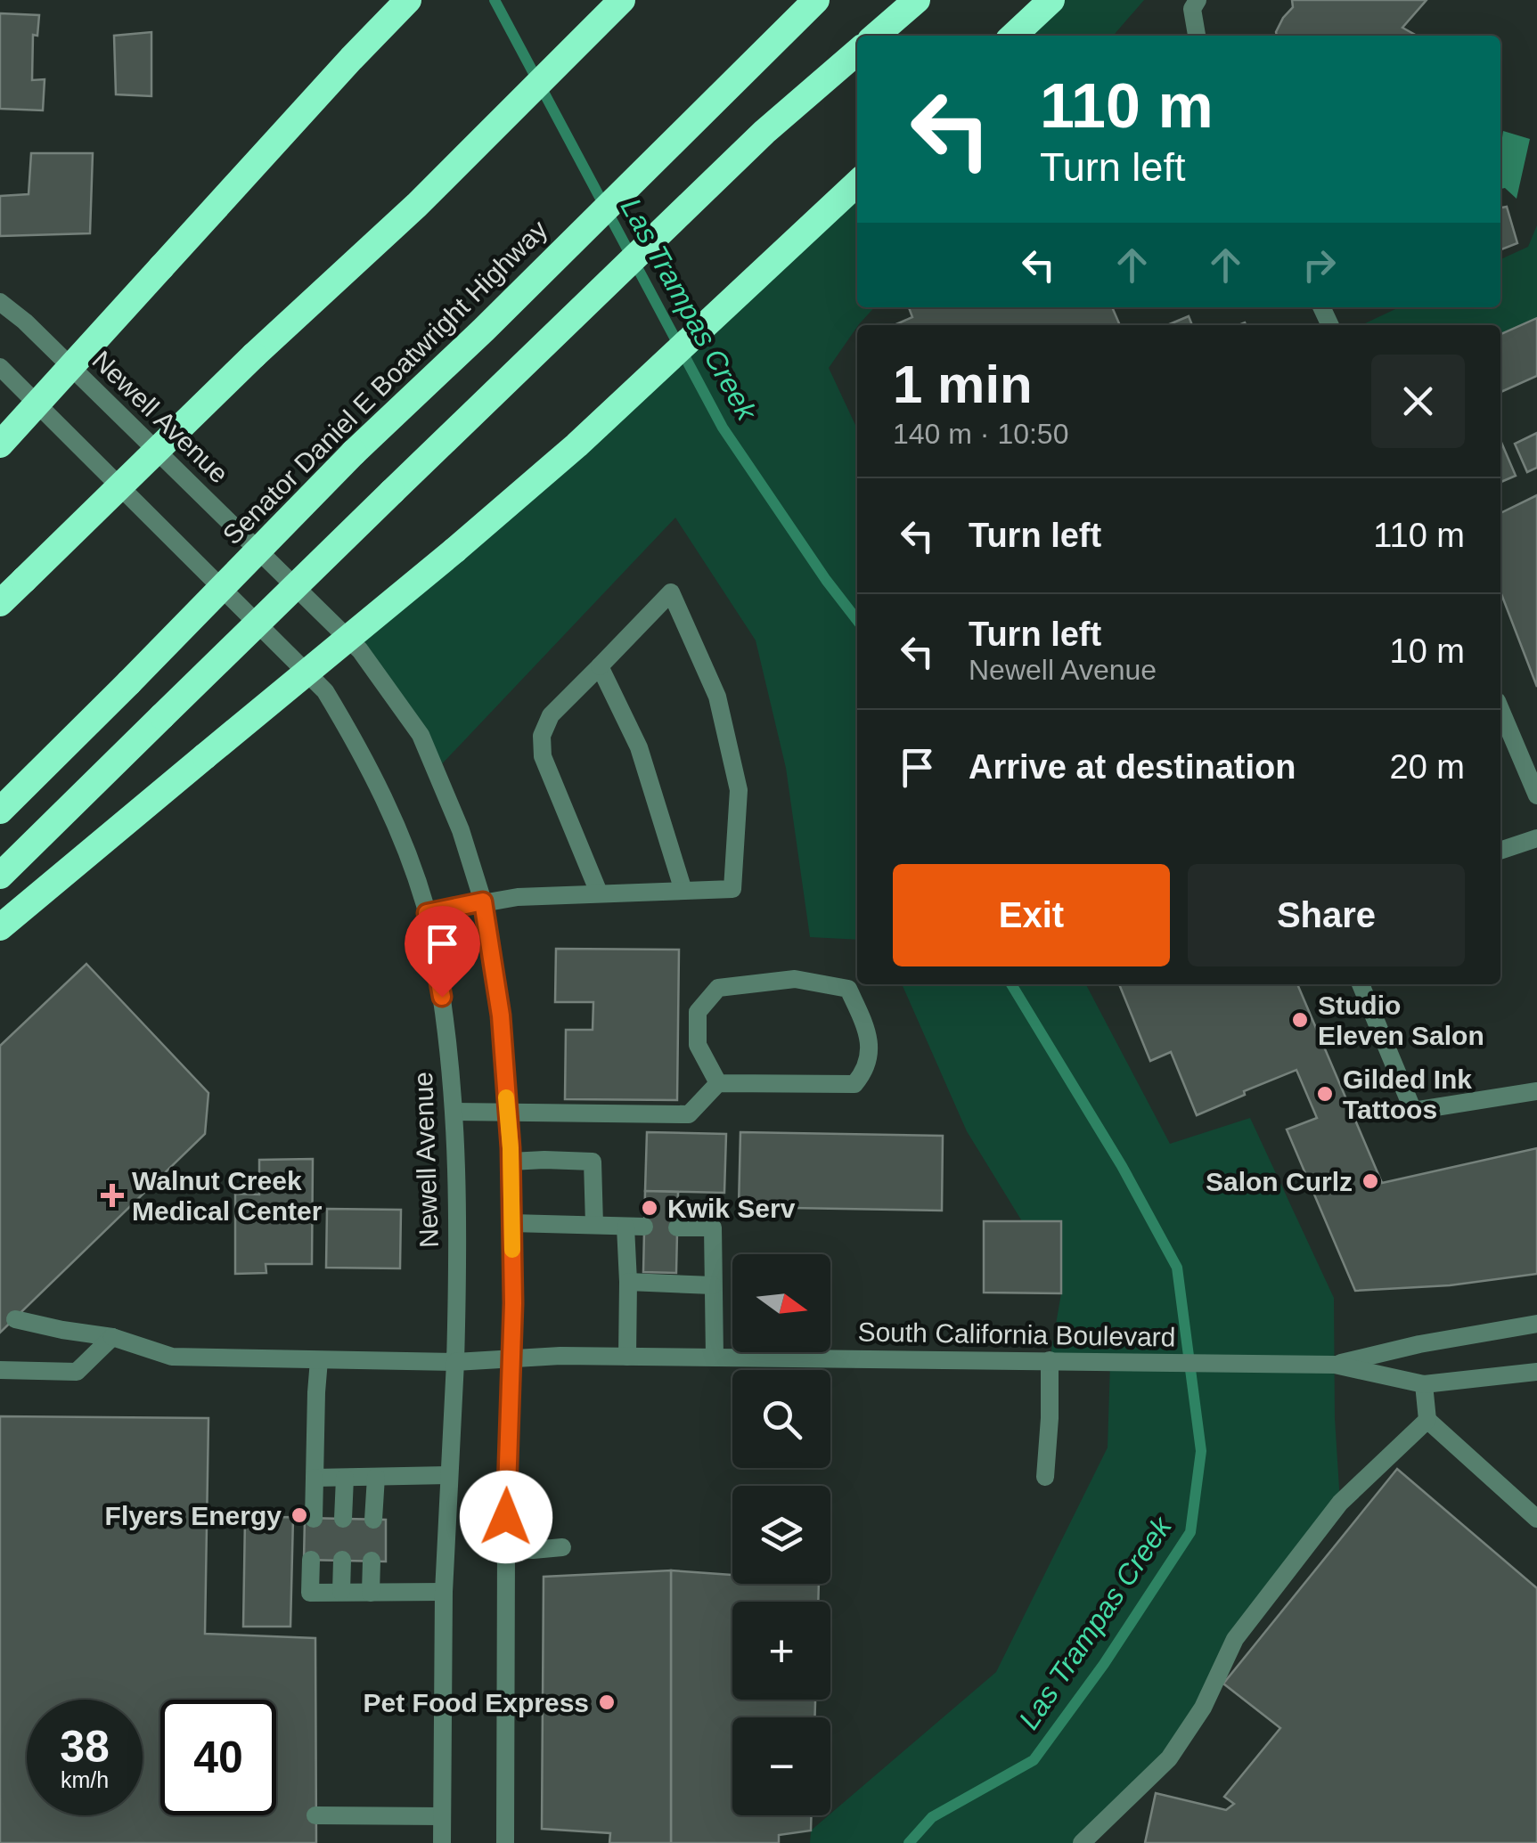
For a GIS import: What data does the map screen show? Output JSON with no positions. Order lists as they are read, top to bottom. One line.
{"streets":{"highway":["Senator Daniel E Boatwright Highway"],"street":["Newell Avenue","South California Boulevard"]},"crossings":[["Newell Avenue","South California Boulevard"]],"water":["Las Trampas Creek"],"places":{"other":["Studio Eleven Salon","Gilded Ink Tattoos","Salon Curlz","Kwik Serv","Flyers Energy","Pet Food Express"],"health":["Walnut Creek Medical Center"]},"north":"right","page":{"turn":["110 m","Turn left"],"heading":["1 min","140 m · 10:50"],"list":[{"name":"Turn left","value":"110 m"},{"name":"Turn left","note":"Newell Avenue","value":"10 m"},{"name":"Arrive at destination","value":"20 m"}],"buttons":["Exit","Share"],"map_buttons":["+","−"],"speed":"38 km/h","limit":"40"}}
